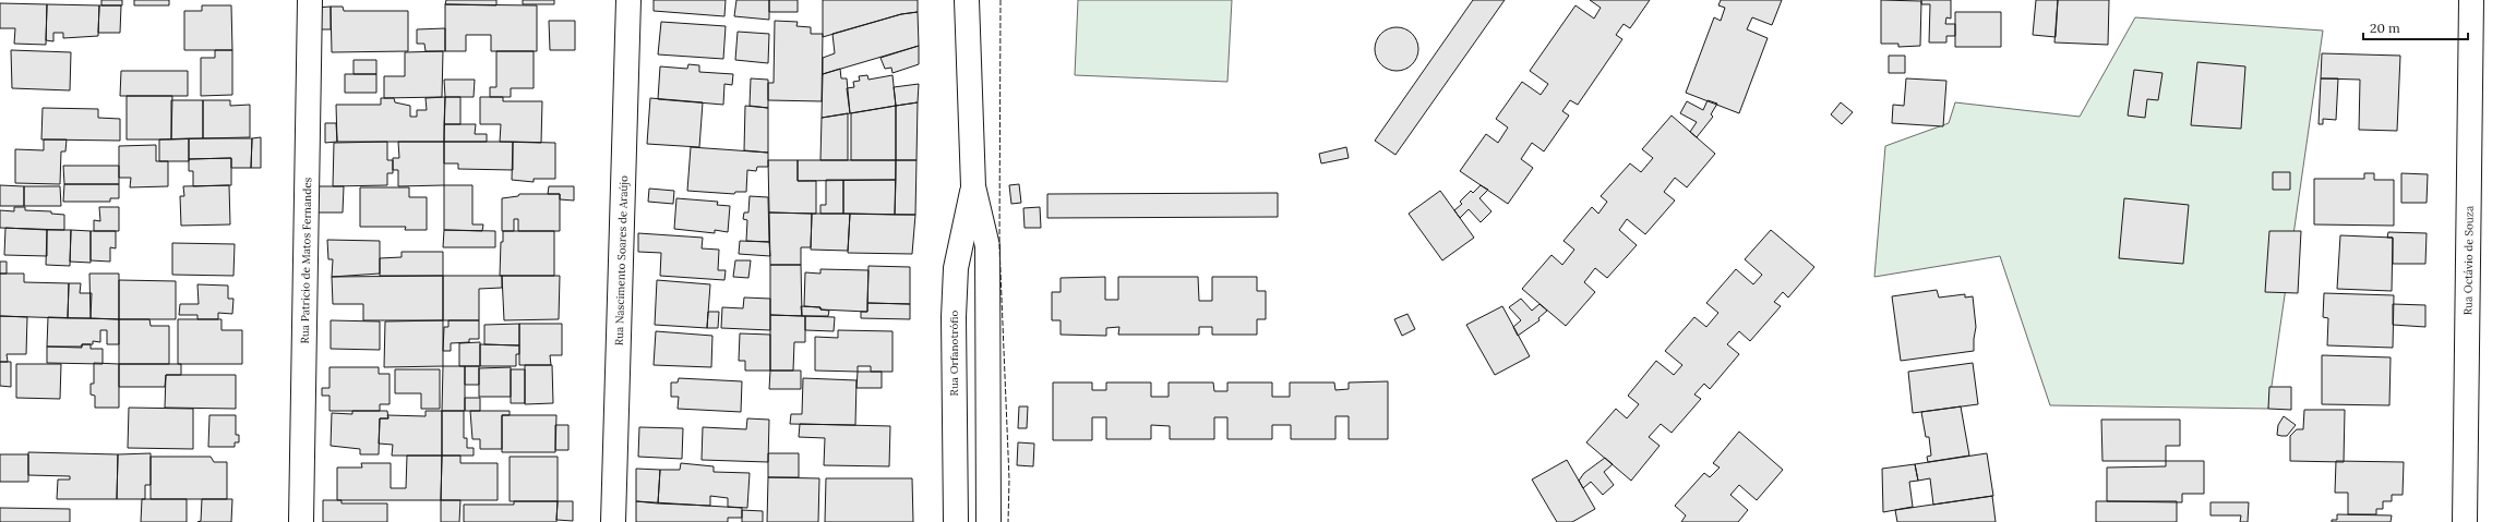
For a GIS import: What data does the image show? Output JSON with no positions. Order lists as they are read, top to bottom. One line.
{"streets":{"street":["Rua Nascimento Soares de Araújo","Rua Patrício de Matos Fernandes","Rua Octávio de Souza","Rua Orfanotrófio"]},"scale_bar":"20 m"}
